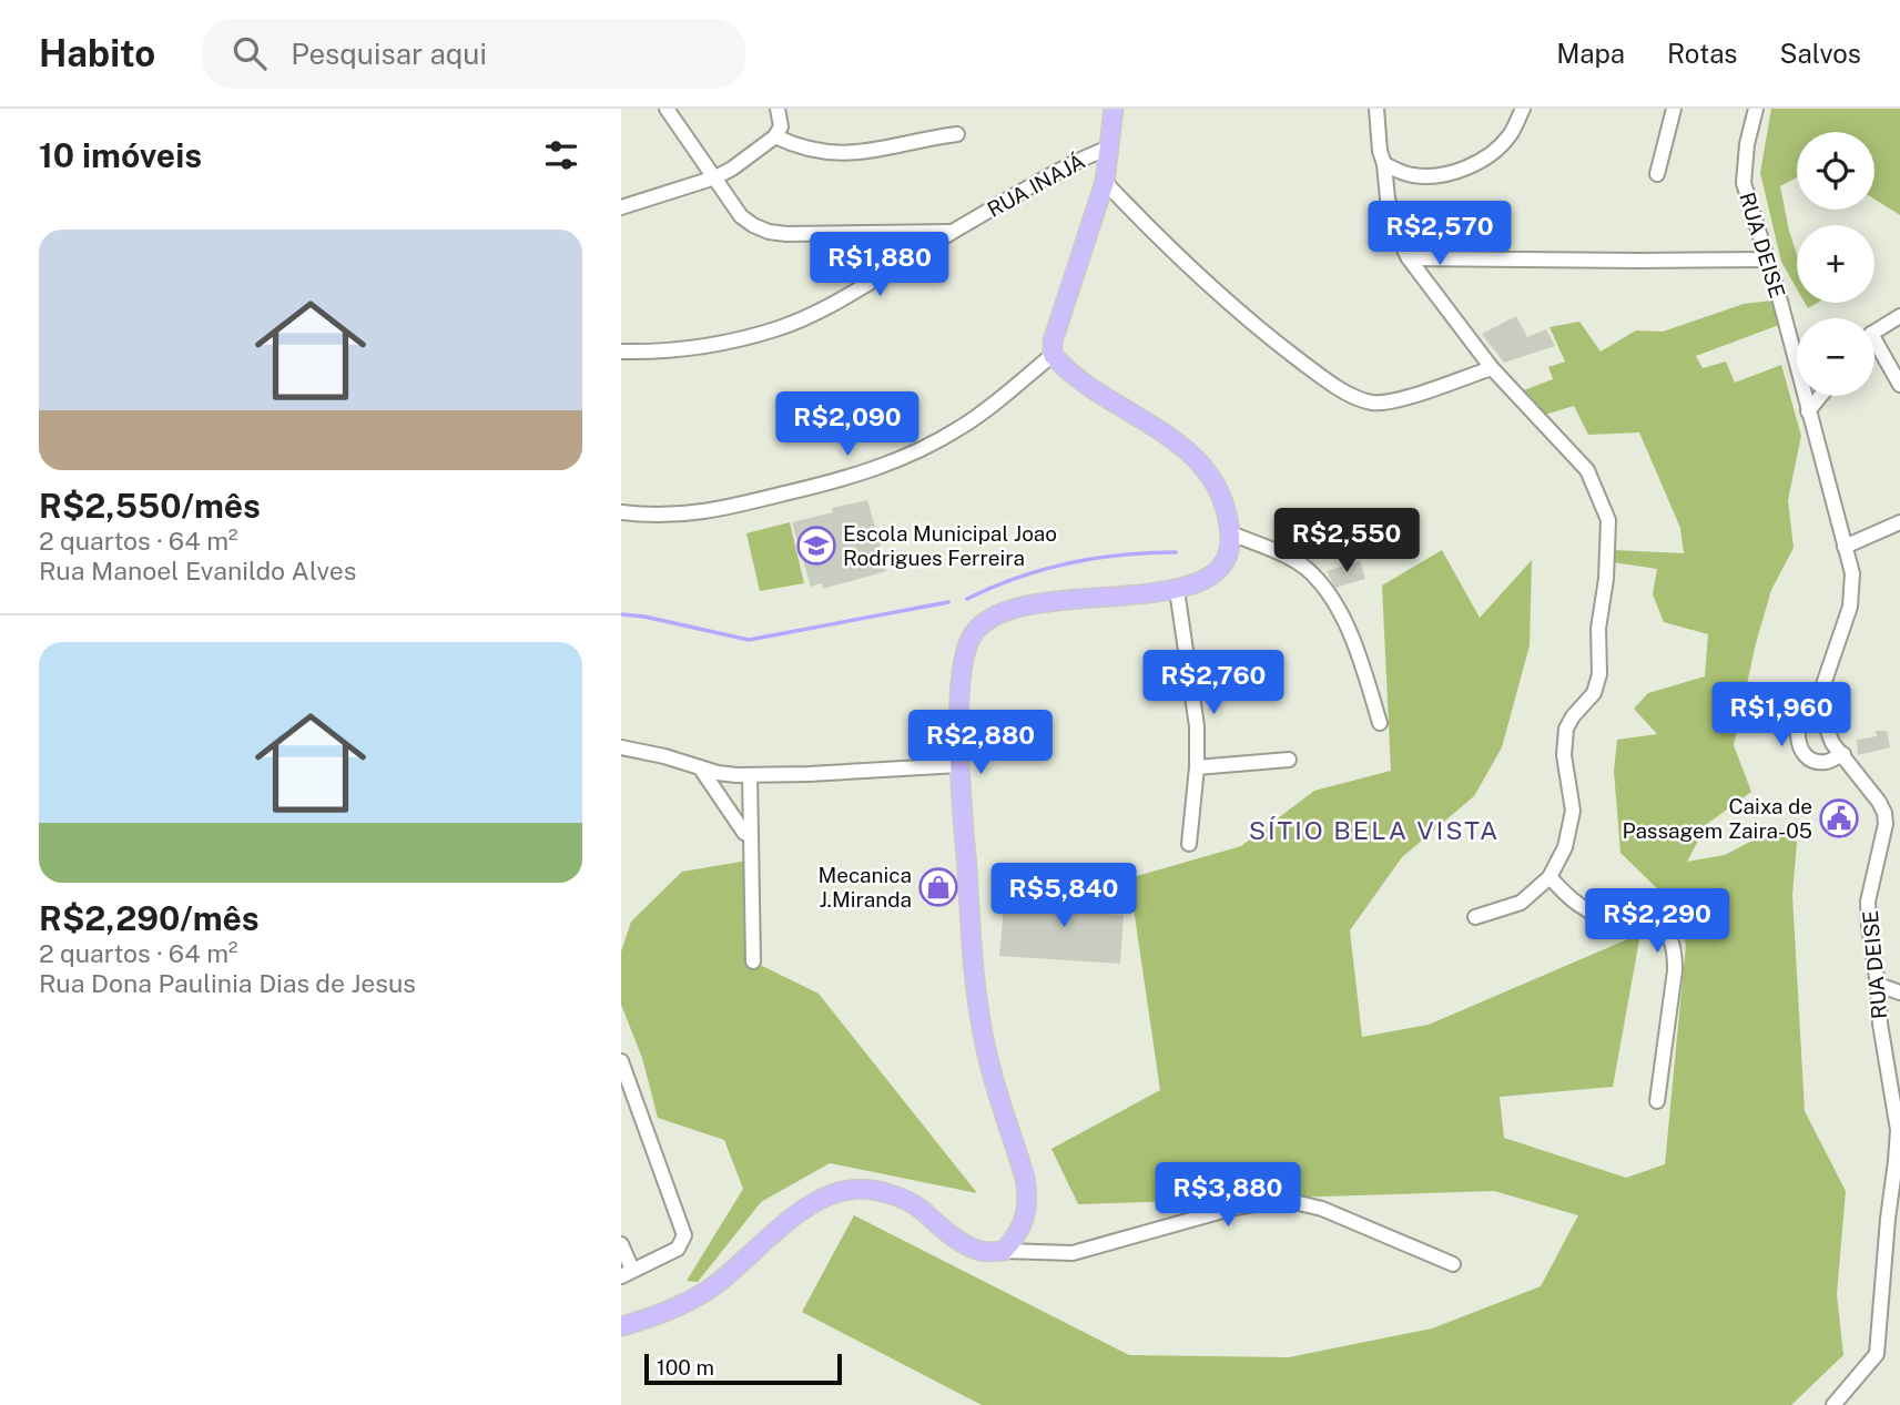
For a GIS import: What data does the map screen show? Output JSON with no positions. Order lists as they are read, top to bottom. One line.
{"streets":{"street":["RUA INAJÁ","RUA DEISE"]},"districts":["SÍTIO BELA VISTA"],"places":{"school or university":["Escola Municipal Joao Rodrigues Ferreira"],"public building":["Caixa de Passagem Zaira-05"],"shop":["Mecanica J.Miranda"]},"scale_bar":"100 m","page":{"header":"Habito","search":"Pesquisar aqui","nav":["Mapa","Rotas","Salvos"],"heading":"10 imóveis","map_buttons":["+","−"],"price":["R$2,570","R$1,880","R$2,090","R$2,550","R$2,760","R$1,960","R$2,880","R$5,840","R$2,290","R$3,880"],"list":[{"name":"R$2,550/mês","note":"2 quartos · 64 m² · Rua Manoel Evanildo Alves"},{"name":"R$2,290/mês","note":"2 quartos · 64 m² · Rua Dona Paulinia Dias de Jesus"}],"scale":"100 m"}}
